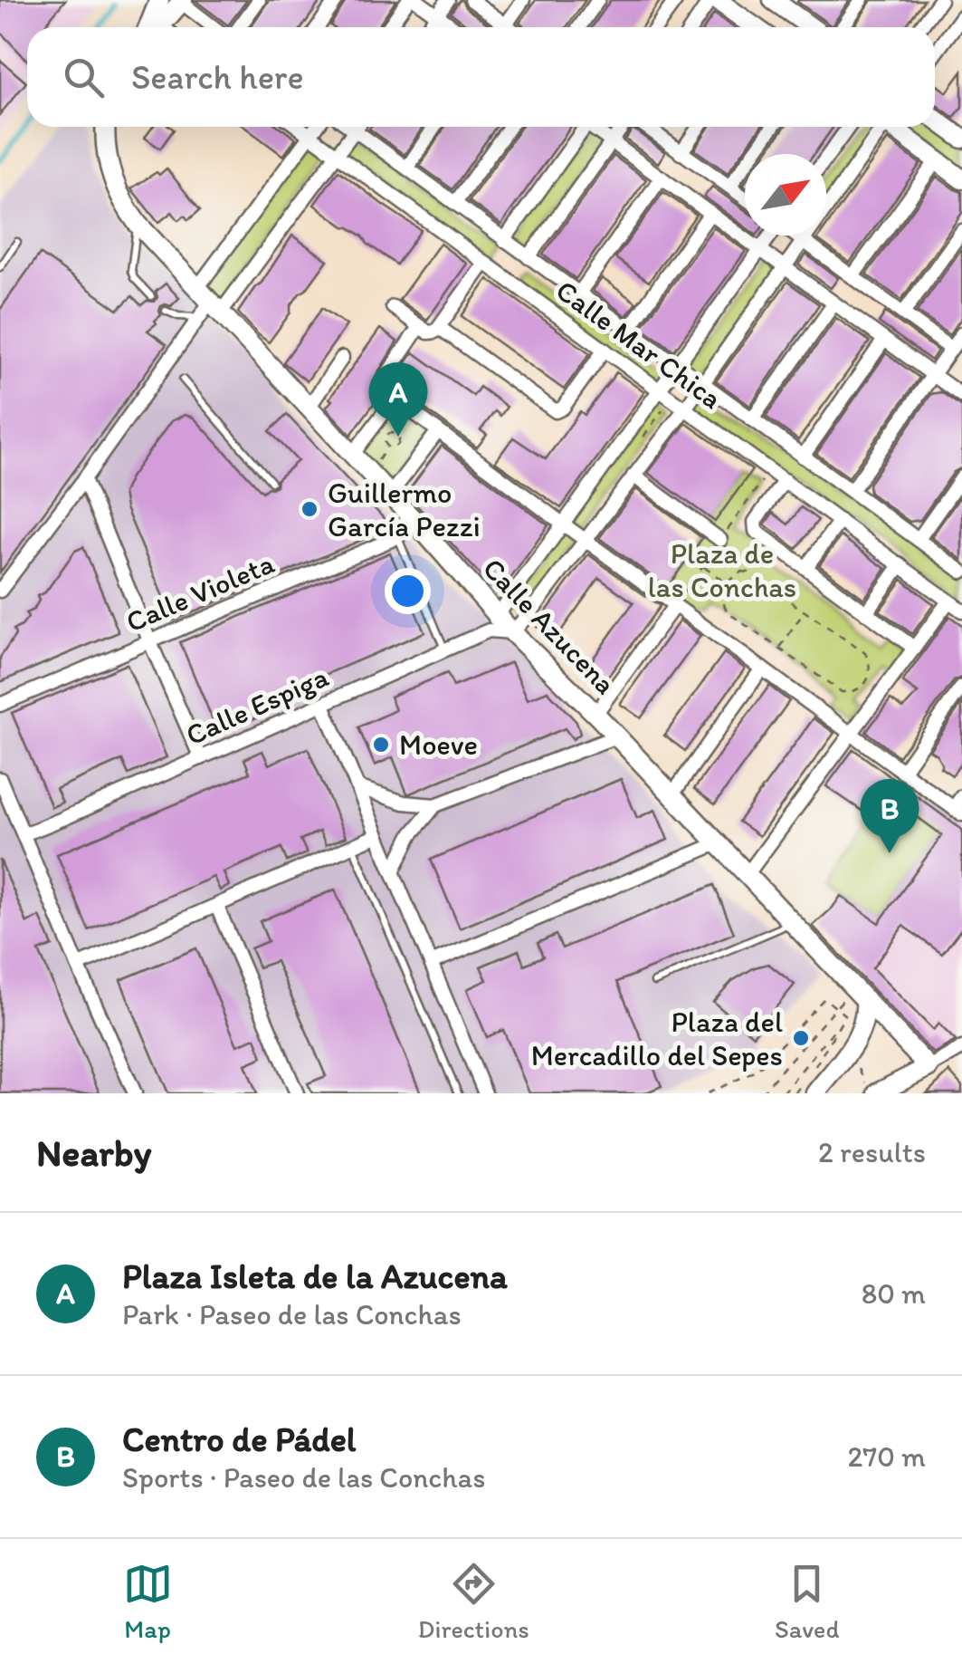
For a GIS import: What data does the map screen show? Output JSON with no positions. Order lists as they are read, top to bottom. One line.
{"streets":{"street":["Calle Mar Chica","Calle Violeta","Calle Azucena","Calle Espiga"]},"crossings":[["Calle Violeta","Calle Azucena"],["Calle Azucena","Calle Espiga"]],"parks":["Plaza de las Conchas"],"places":["Guillermo García Pezzi","Moeve","Plaza del Mercadillo del Sepes"],"north":"top right","page":{"search":"Search here","pins":["A","B"],"heading":["Nearby","2 results"],"list":[{"mark":"A","name":"Plaza Isleta de la Azucena","note":"Park · Paseo de las Conchas","value":"80 m"},{"mark":"B","name":"Centro de Pádel","note":"Sports · Paseo de las Conchas","value":"270 m"}],"nav":["Map","Directions","Saved"]}}
